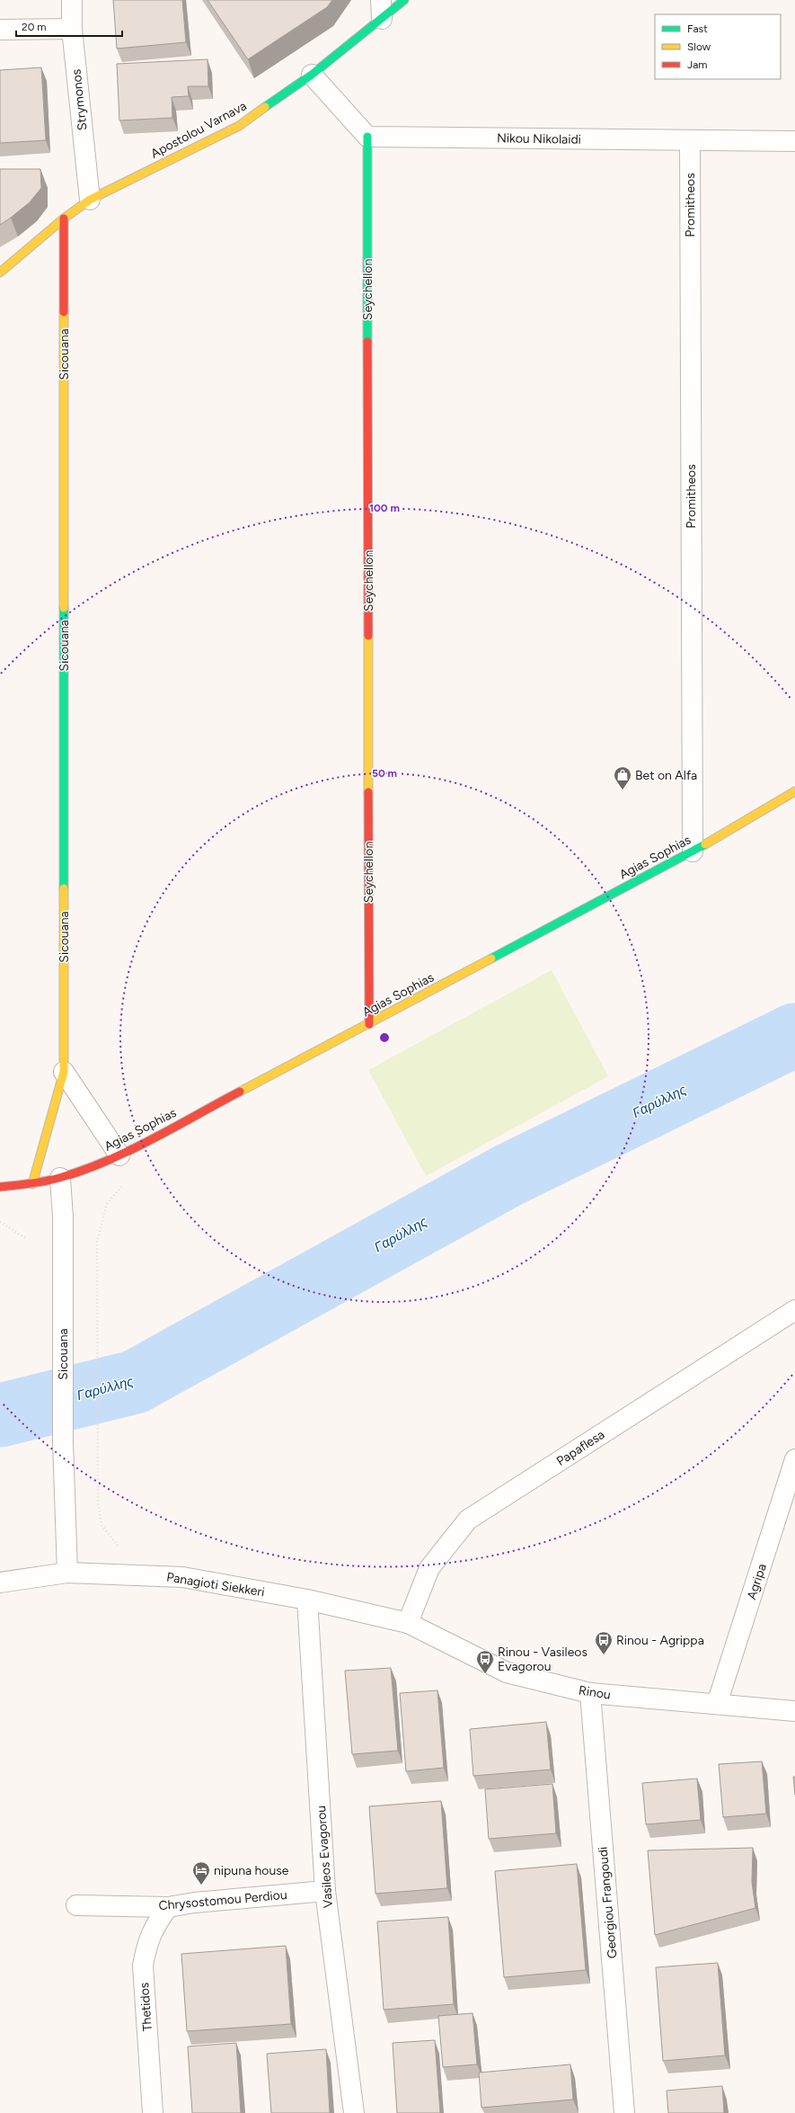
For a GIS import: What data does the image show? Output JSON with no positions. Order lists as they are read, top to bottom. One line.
{"streets":{"street":["Strymonos","Apostolou Varnava","Nikou Nikolaidi","Promitheos","Seychellon","Sicouana","Agias Sophias","Papaflesa","Agripa","Panagioti Siekkeri","Rinou","Vasileos Evagorou","Chrysostomou Perdiou","Georgiou Frangoudi","Thetidos"]},"crossings":[["Strymonos","Apostolou Varnava"],["Apostolou Varnava","Sicouana"],["Nikou Nikolaidi","Promitheos"],["Nikou Nikolaidi","Seychellon"],["Promitheos","Agias Sophias"],["Seychellon","Agias Sophias"],["Sicouana","Agias Sophias"],["Sicouana","Panagioti Siekkeri"],["Papaflesa","Panagioti Siekkeri"],["Papaflesa","Rinou"],["Agripa","Rinou"],["Panagioti Siekkeri","Rinou"],["Panagioti Siekkeri","Vasileos Evagorou"],["Rinou","Georgiou Frangoudi"],["Vasileos Evagorou","Chrysostomou Perdiou"],["Chrysostomou Perdiou","Thetidos"]],"water":["Γαρύλλης"],"places":{"shop":["Bet on Alfa"],"bus stop":["Rinou - Agrippa","Rinou - Vasileos Evagorou"],"hotel":["nipuna house"]},"legend":["Fast","Slow","Jam"],"scale_bar":"20 m","rings":["100 m","50 m"]}
